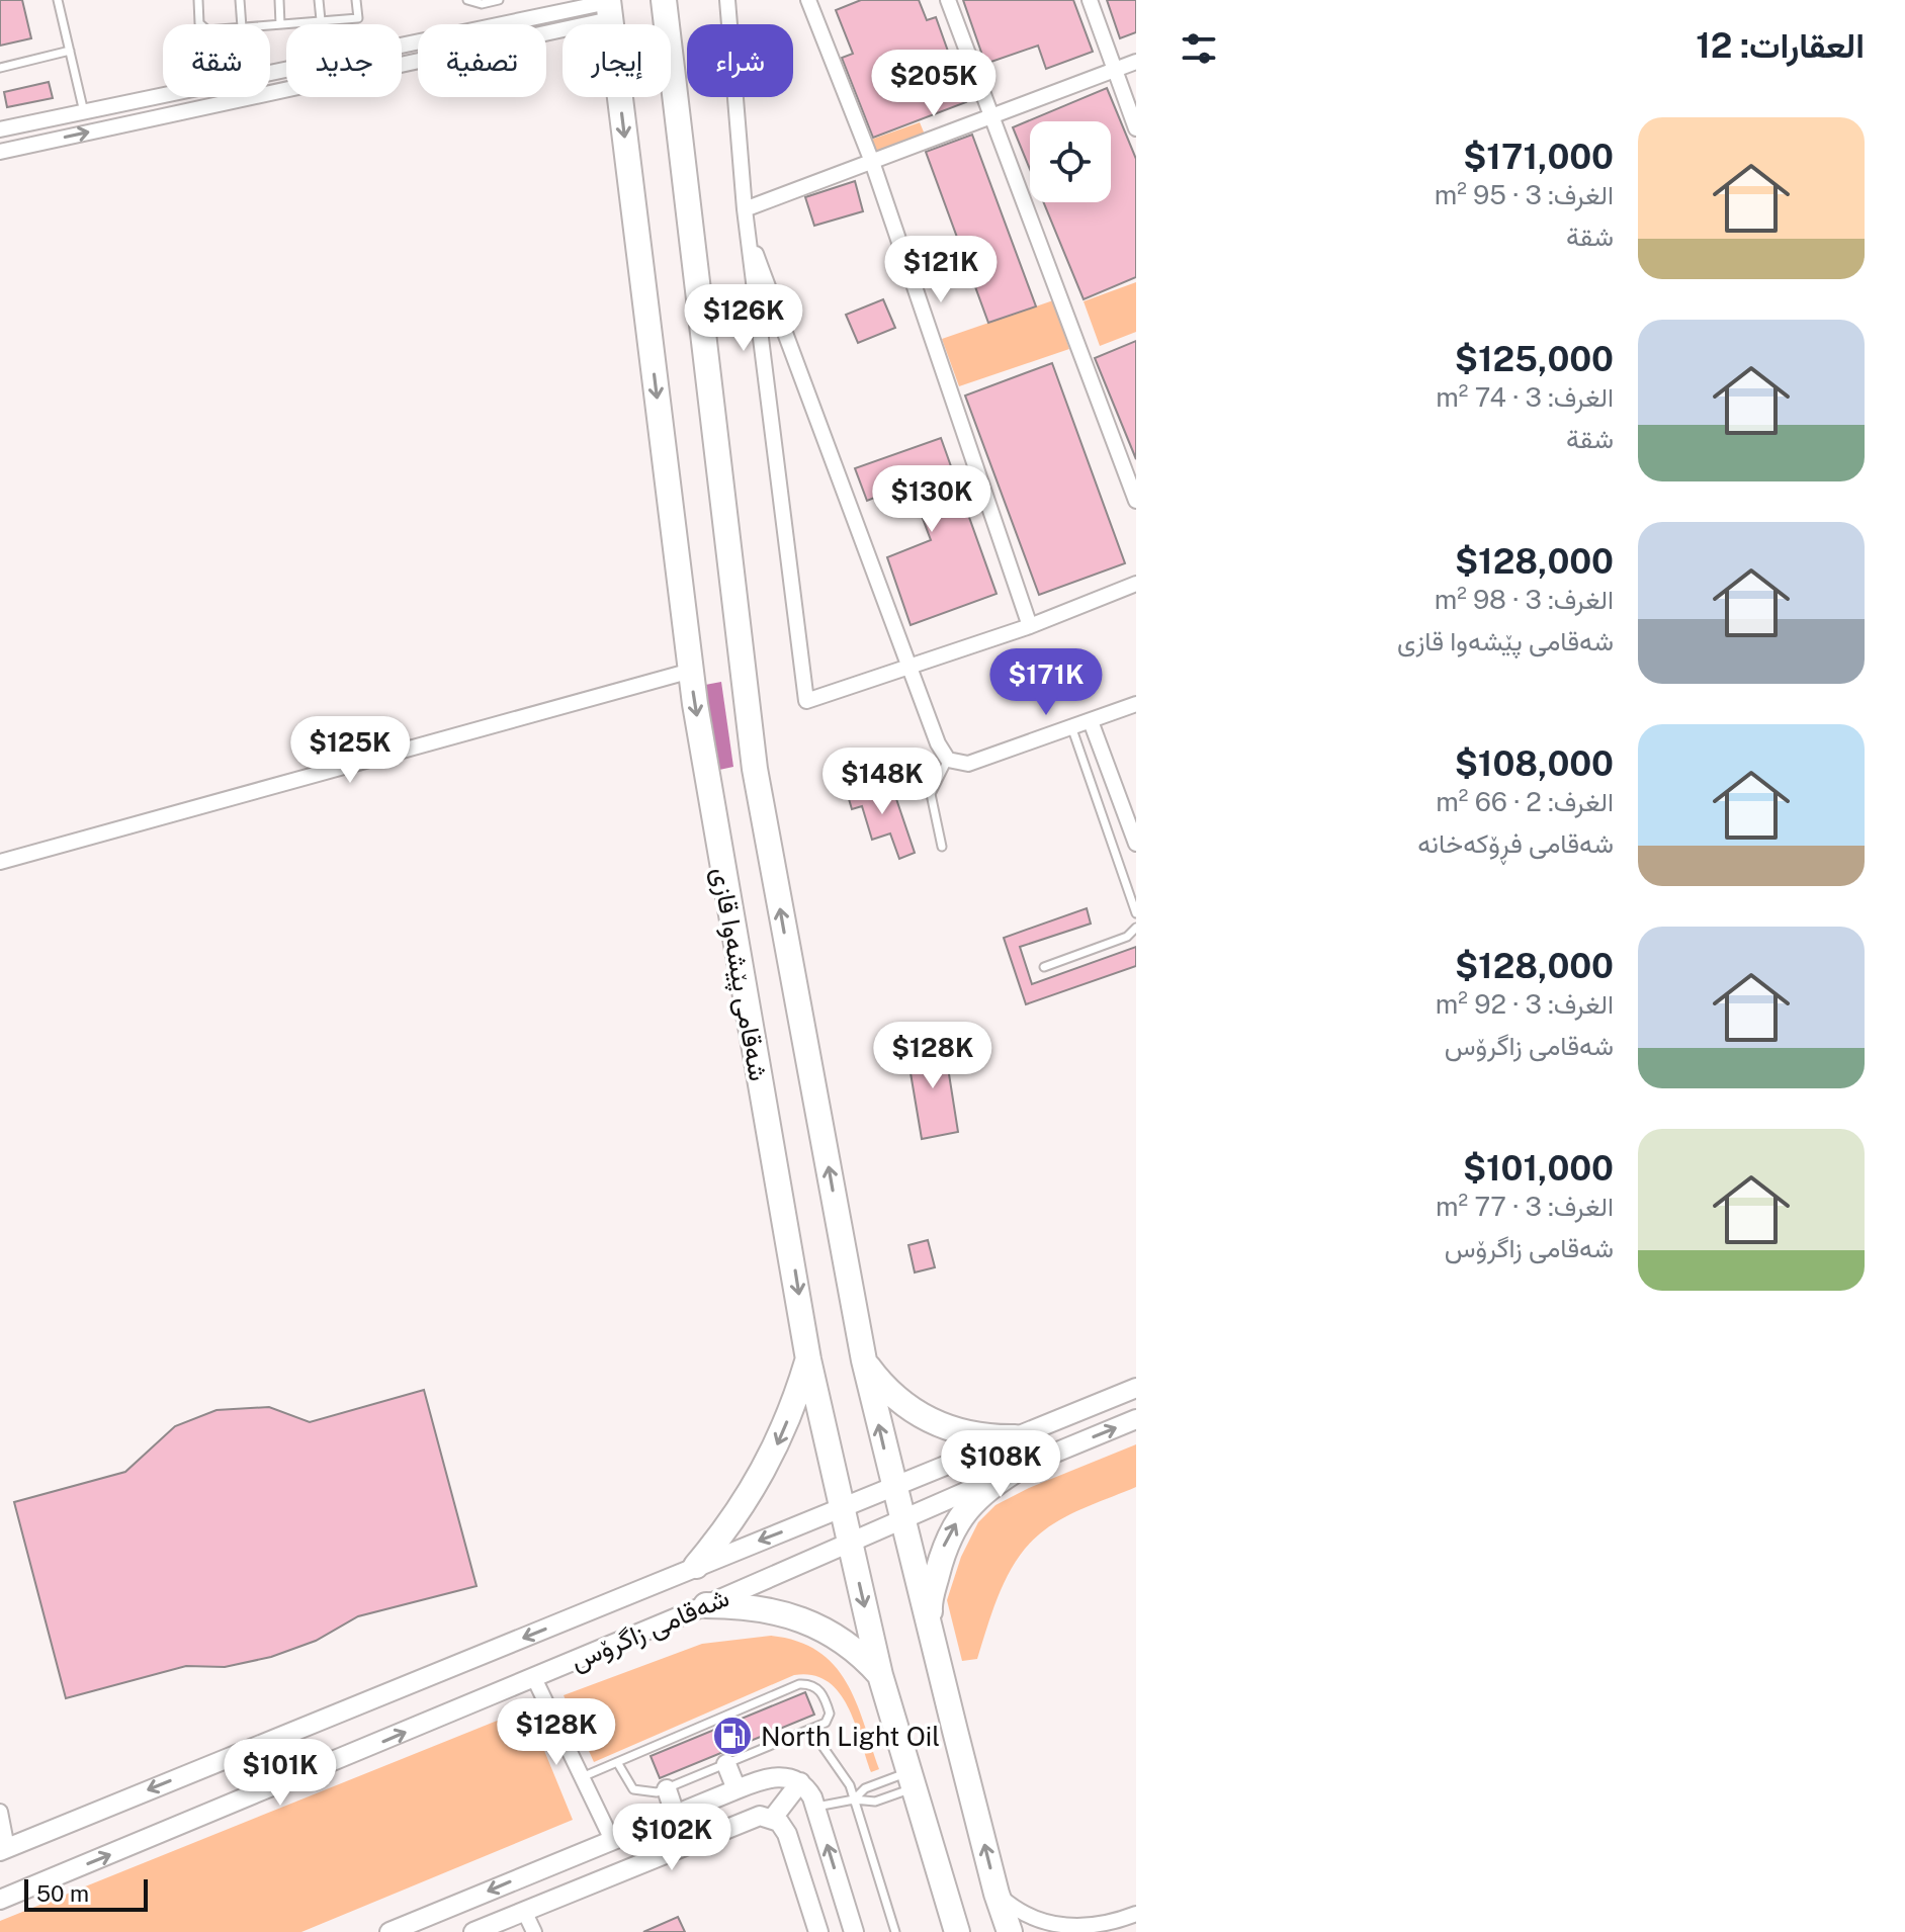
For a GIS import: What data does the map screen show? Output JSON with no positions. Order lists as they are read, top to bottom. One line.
{"streets":{"highway":["شەقامی پێشەوا قازی"],"main road":["شەقامی زاگرۆس"]},"crossings":[["شەقامی پێشەوا قازی","شەقامی زاگرۆس"]],"places":{"fuel station":["North Light Oil"]},"scale_bar":"50 m","page":{"heading":"العقارات: 12","chip":["شراء","إيجار","تصفية","جديد","شقة"],"price":["$205K","$121K","$126K","$130K","$171K","$125K","$148K","$128K","$108K","$128K","$101K","$102K"],"list":[{"name":"$171,000","note":"الغرف: 3 · 95 m² · شقة"},{"name":"$125,000","note":"الغرف: 3 · 74 m² · شقة"},{"name":"$128,000","note":"الغرف: 3 · 98 m² · شەقامی پێشەوا قازی"},{"name":"$108,000","note":"الغرف: 2 · 66 m² · شەقامی فڕۆکەخانە"},{"name":"$128,000","note":"الغرف: 3 · 92 m² · شەقامی زاگرۆس"},{"name":"$101,000","note":"الغرف: 3 · 77 m² · شەقامی زاگرۆس"}],"scale":"50 m"}}
